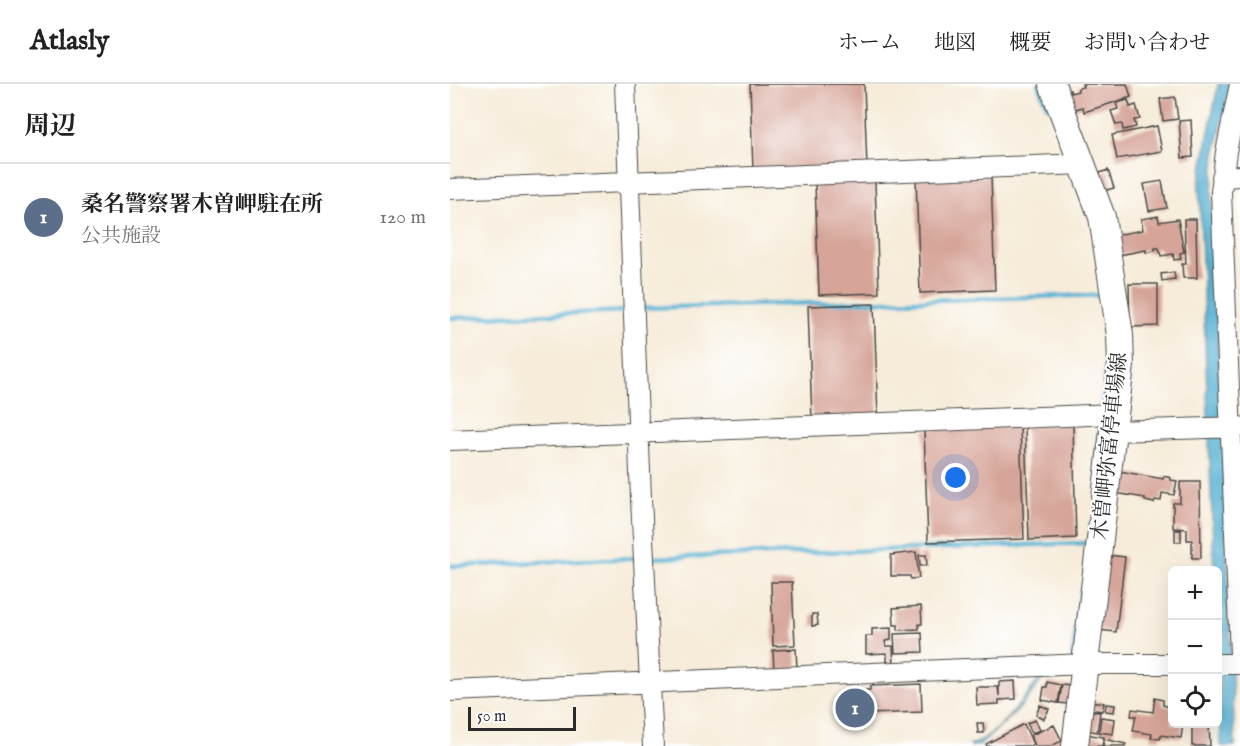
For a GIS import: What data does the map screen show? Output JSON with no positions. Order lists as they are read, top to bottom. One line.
{"streets":{"main road":["木曽岬弥富停車場線"]},"scale_bar":"50 m","page":{"header":"Atlasly","nav":["ホーム","地図","概要","お問い合わせ"],"heading":"周辺","list":[{"mark":"1","name":"桑名警察署木曽岬駐在所","note":"公共施設","value":"120 m"}],"map_buttons":["+","−"],"pins":"1","scale":"50 m"}}
